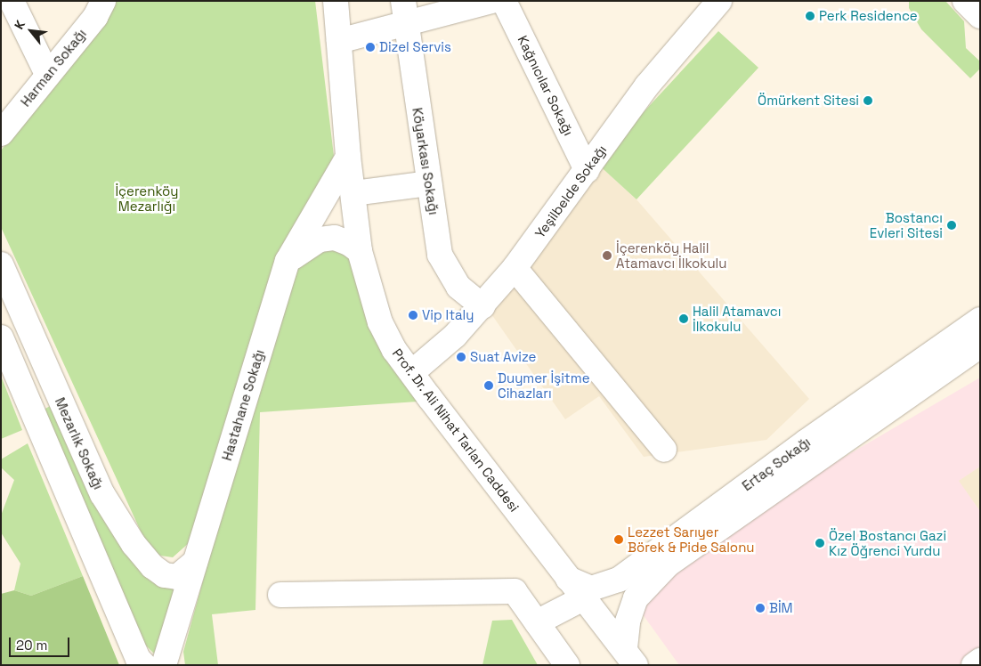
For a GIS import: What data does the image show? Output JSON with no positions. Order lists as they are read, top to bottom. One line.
{"streets":{"street":["Harman Sokağı","Kağnıcılar Sokağı","Köyarkası Sokağı","Yeşilbelde Sokağı","Hastahane Sokağı","Prof. Dr. Ali Nihat Tarlan Caddesi","Mezarlık Sokağı","Ertaç Sokağı"]},"crossings":[["Kağnıcılar Sokağı","Yeşilbelde Sokağı"],["Köyarkası Sokağı","Yeşilbelde Sokağı"],["Yeşilbelde Sokağı","Prof. Dr. Ali Nihat Tarlan Caddesi"],["Hastahane Sokağı","Prof. Dr. Ali Nihat Tarlan Caddesi"],["Hastahane Sokağı","Mezarlık Sokağı"],["Prof. Dr. Ali Nihat Tarlan Caddesi","Ertaç Sokağı"]],"parks":["İçerenköy Mezarlığı"],"places":["Perk Residence","Dizel Servis","Ömürkent Sitesi","Bostancı Evleri Sitesi","İçerenköy Halil Atamavcı İlkokulu","Vip Italy","Halil Atamavcı İlkokulu","Suat Avize","Duymer İşitme Cihazları","Lezzet Sarıyer Börek & Pide Salonu","Özel Bostancı Gazi Kız Öğrenci Yurdu","BİM"],"scale_bar":"20 m","north":"top left"}
